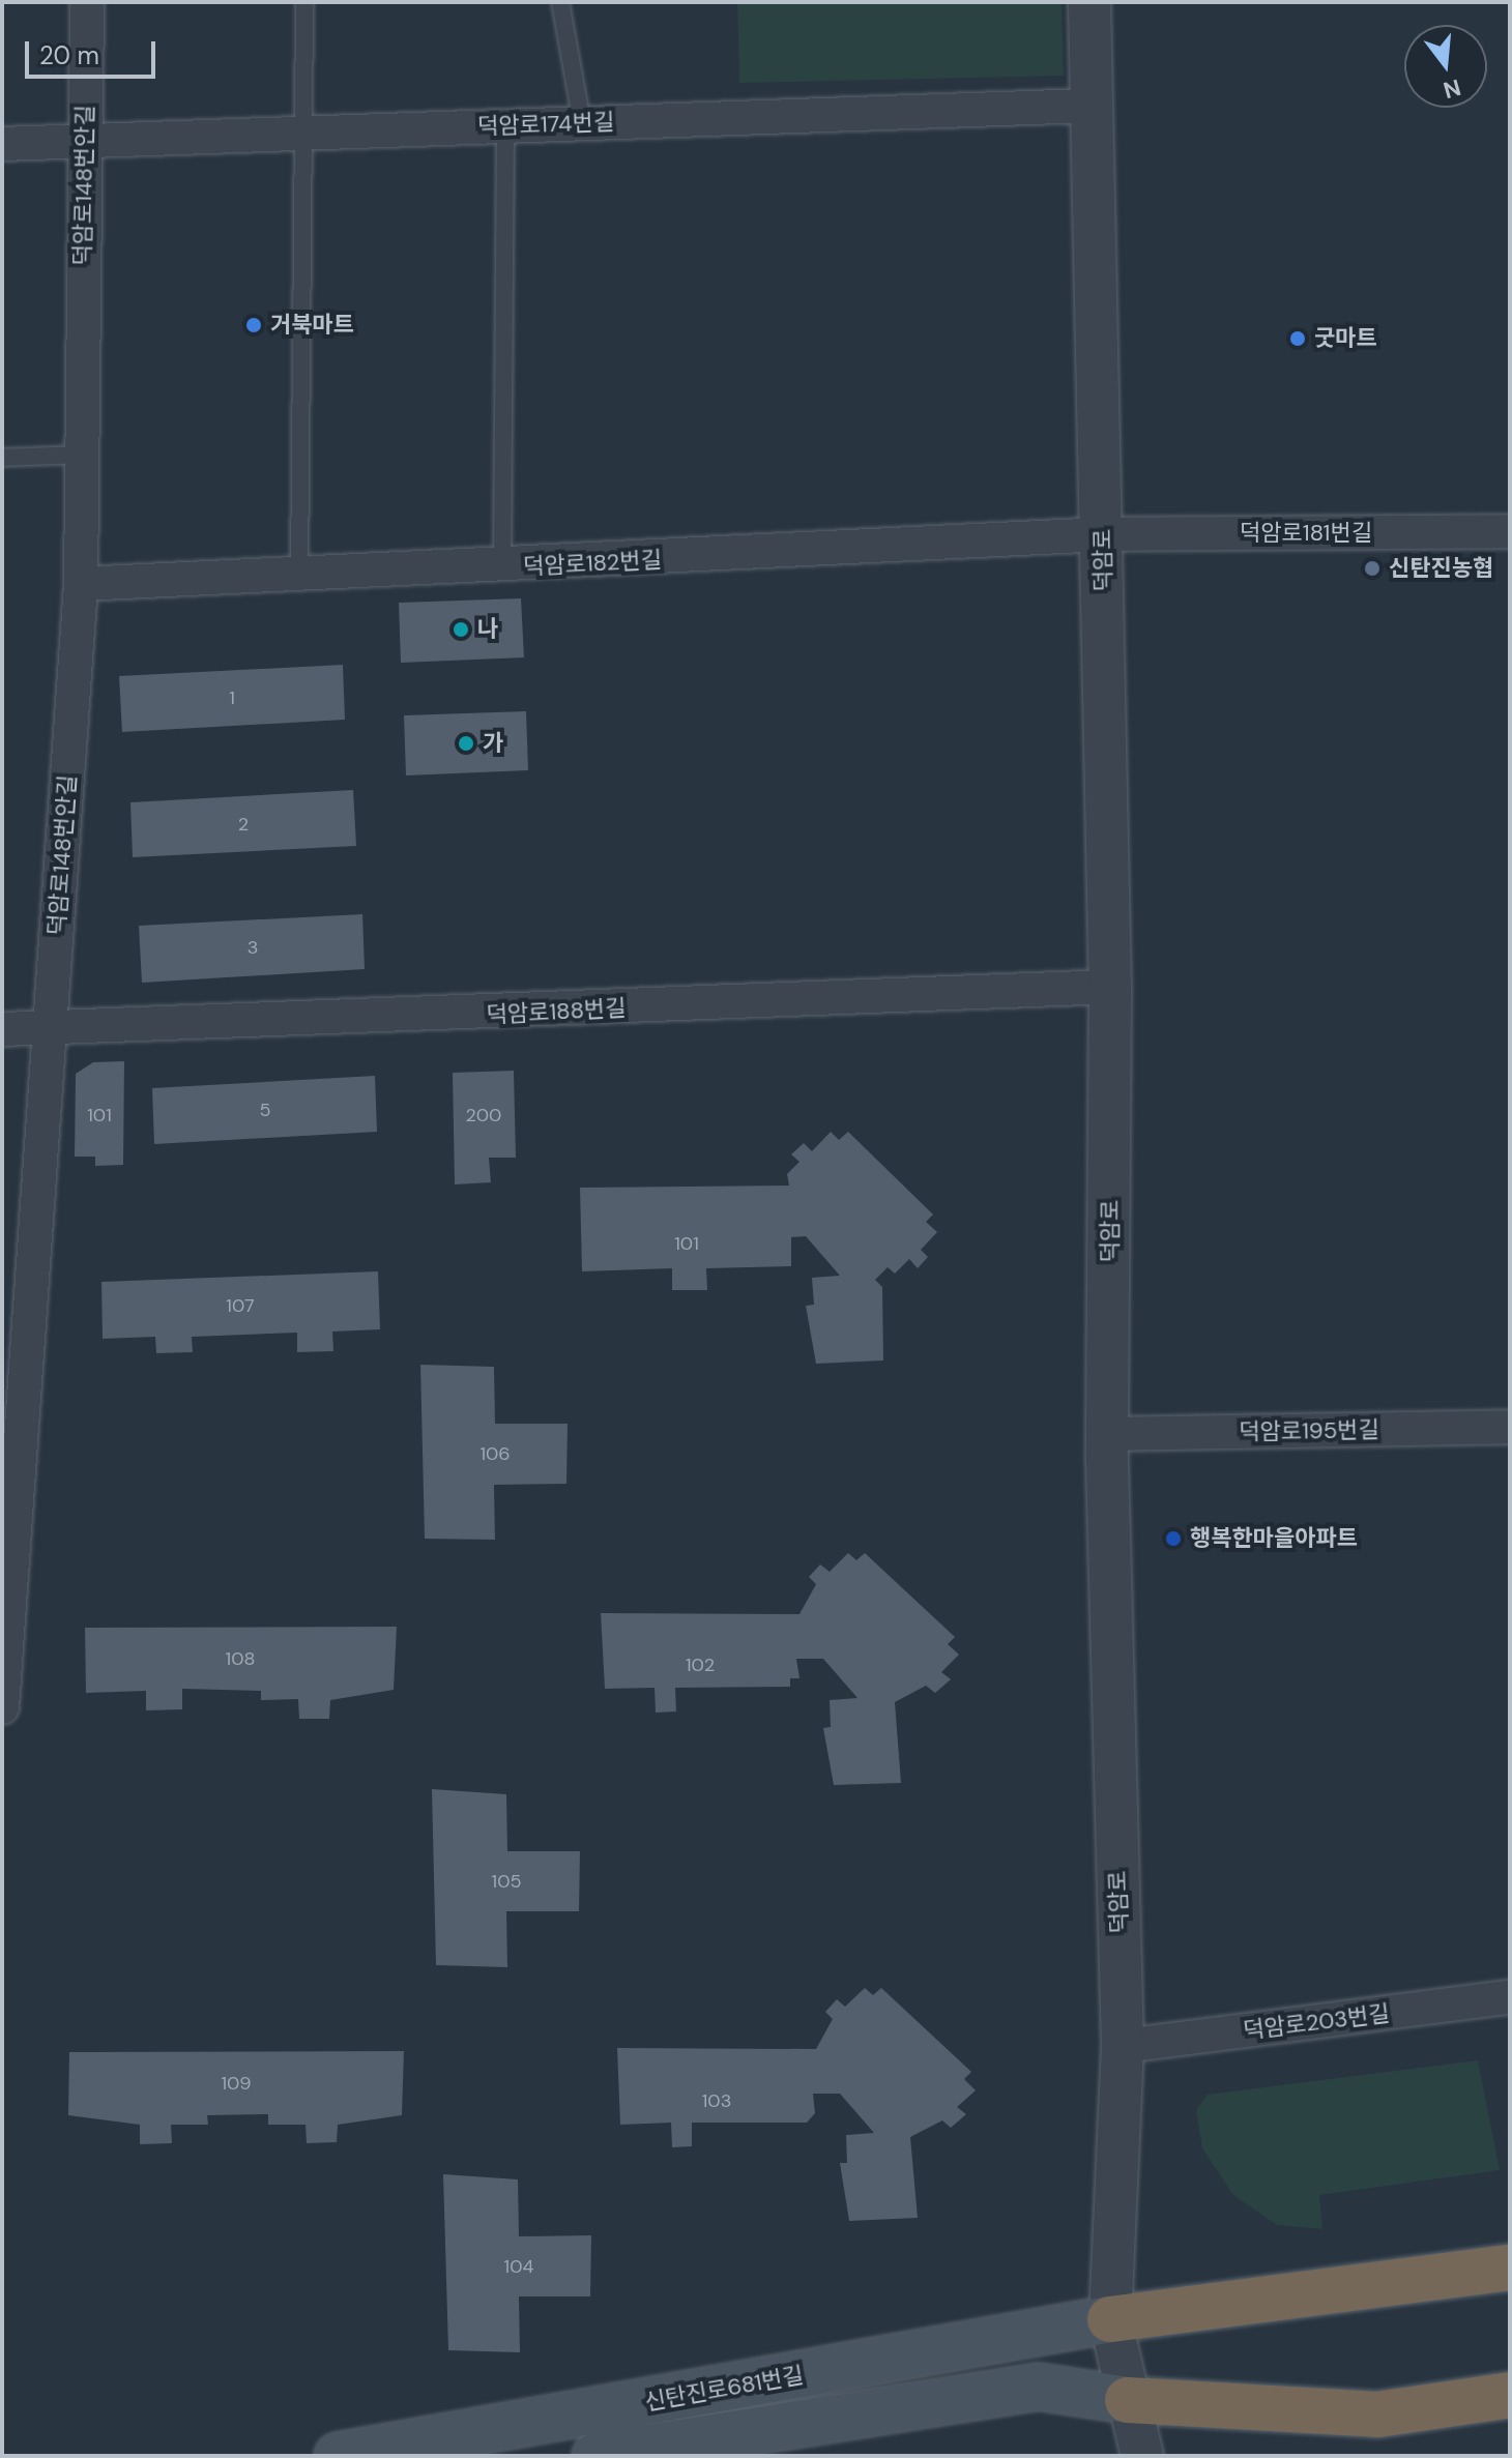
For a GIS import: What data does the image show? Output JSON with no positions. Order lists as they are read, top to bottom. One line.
{"streets":{"main road":["신탄진로681번길"],"street":["덕암로174번길","덕암로148번안길","덕암로181번길","덕암로","덕암로182번길","덕암로188번길","덕암로195번길","덕암로203번길"]},"crossings":[["덕암로174번길","덕암로148번안길"],["덕암로174번길","덕암로"],["덕암로148번안길","덕암로182번길"],["덕암로148번안길","덕암로188번길"],["덕암로181번길","덕암로"],["덕암로181번길","덕암로182번길"],["덕암로","덕암로182번길"],["덕암로","덕암로188번길"],["덕암로","덕암로195번길"],["덕암로","덕암로203번길"],["덕암로","신탄진로681번길"]],"places":["거북마트","굿마트","신탄진농협","나","가","행복한마을아파트"],"house_numbers":["1","2","3","5","101","200","101","107","106","108","102","105","109","103","104"],"scale_bar":"20 m","north":"bottom"}
